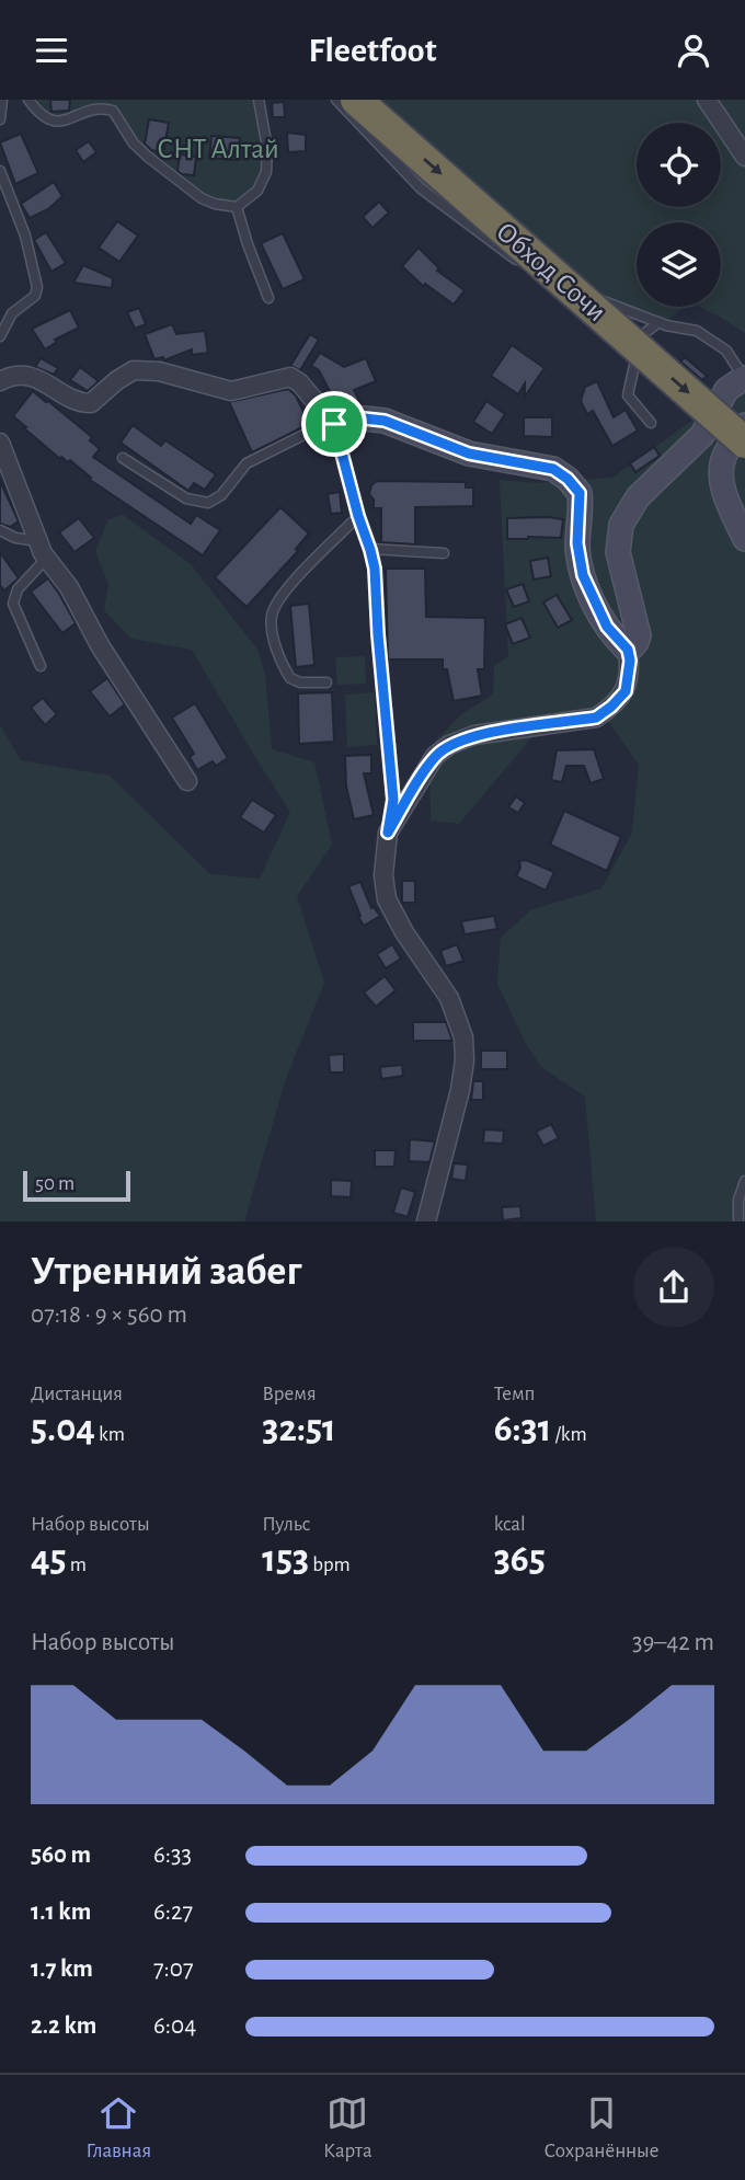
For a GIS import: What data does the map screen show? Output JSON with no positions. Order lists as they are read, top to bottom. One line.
{"streets":{"highway":["Обход Сочи"]},"one_way":["Обход Сочи"],"parks":["СНТ Алтай"],"scale_bar":"50 m","page":{"header":"Fleetfoot","scale":"50 m","heading":["Утренний забег","07:18 · 9 × 560 m"],"stats":[["Дистанция","5.04 km"],["Время","32:51"],["Темп","6:31 /km"],["Набор высоты","45 m"],["Пульс","153 bpm"],["kcal","365"]],"chart":["Набор высоты","39–42 m"],"list":[{"name":"560 m","note":"6:33"},{"name":"1.1 km","note":"6:27"},{"name":"1.7 km","note":"7:07"},{"name":"2.2 km","note":"6:04"}],"tabs":["Главная","Карта","Сохранённые"]}}
